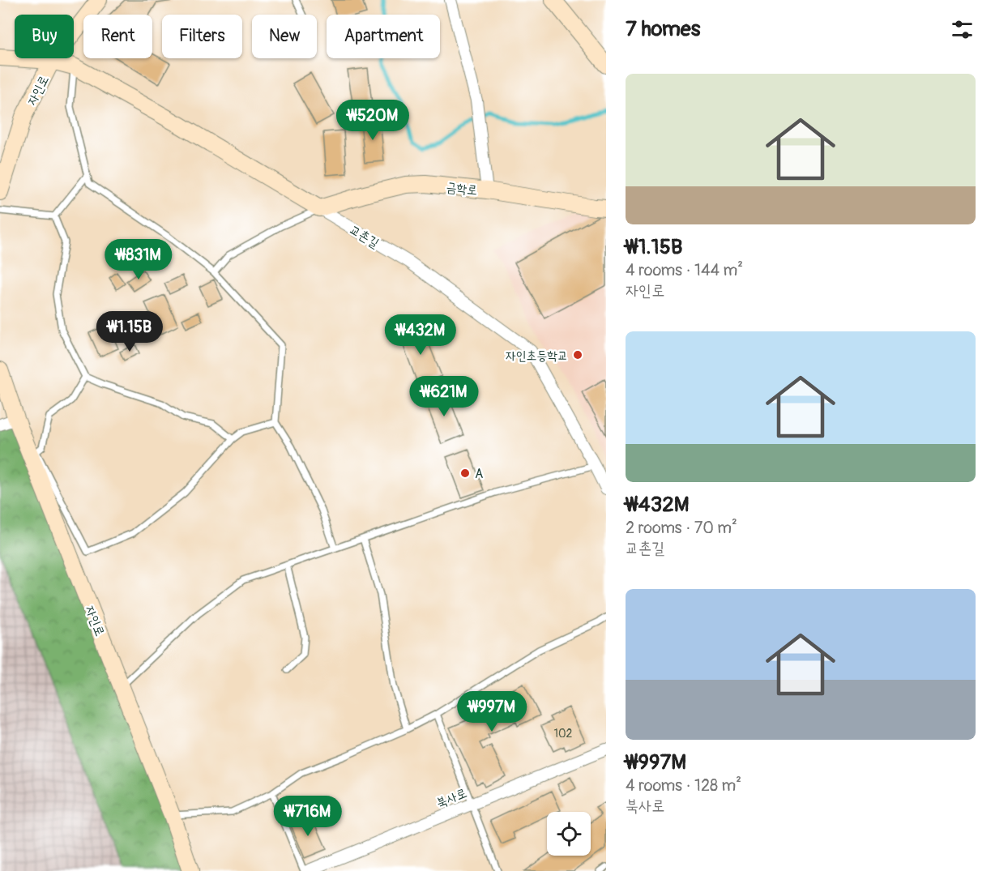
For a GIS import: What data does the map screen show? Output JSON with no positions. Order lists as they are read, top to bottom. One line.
{"streets":{"street":["자인로","금학로","교촌길","북사로"]},"crossings":[["자인로","교촌길"],["금학로","교촌길"]],"places":["자인초등학교","A"],"house_numbers":["102"],"page":{"heading":"7 homes","chip":["Buy","Rent","Filters","New","Apartment"],"list":[{"name":"₩1.15B","note":"4 rooms · 144 m² · 자인로"},{"name":"₩432M","note":"2 rooms · 70 m² · 교촌길"},{"name":"₩997M","note":"4 rooms · 128 m² · 북사로"}],"price":["₩520M","₩831M","₩1.15B","₩432M","₩621M","₩997M","₩716M"]}}
